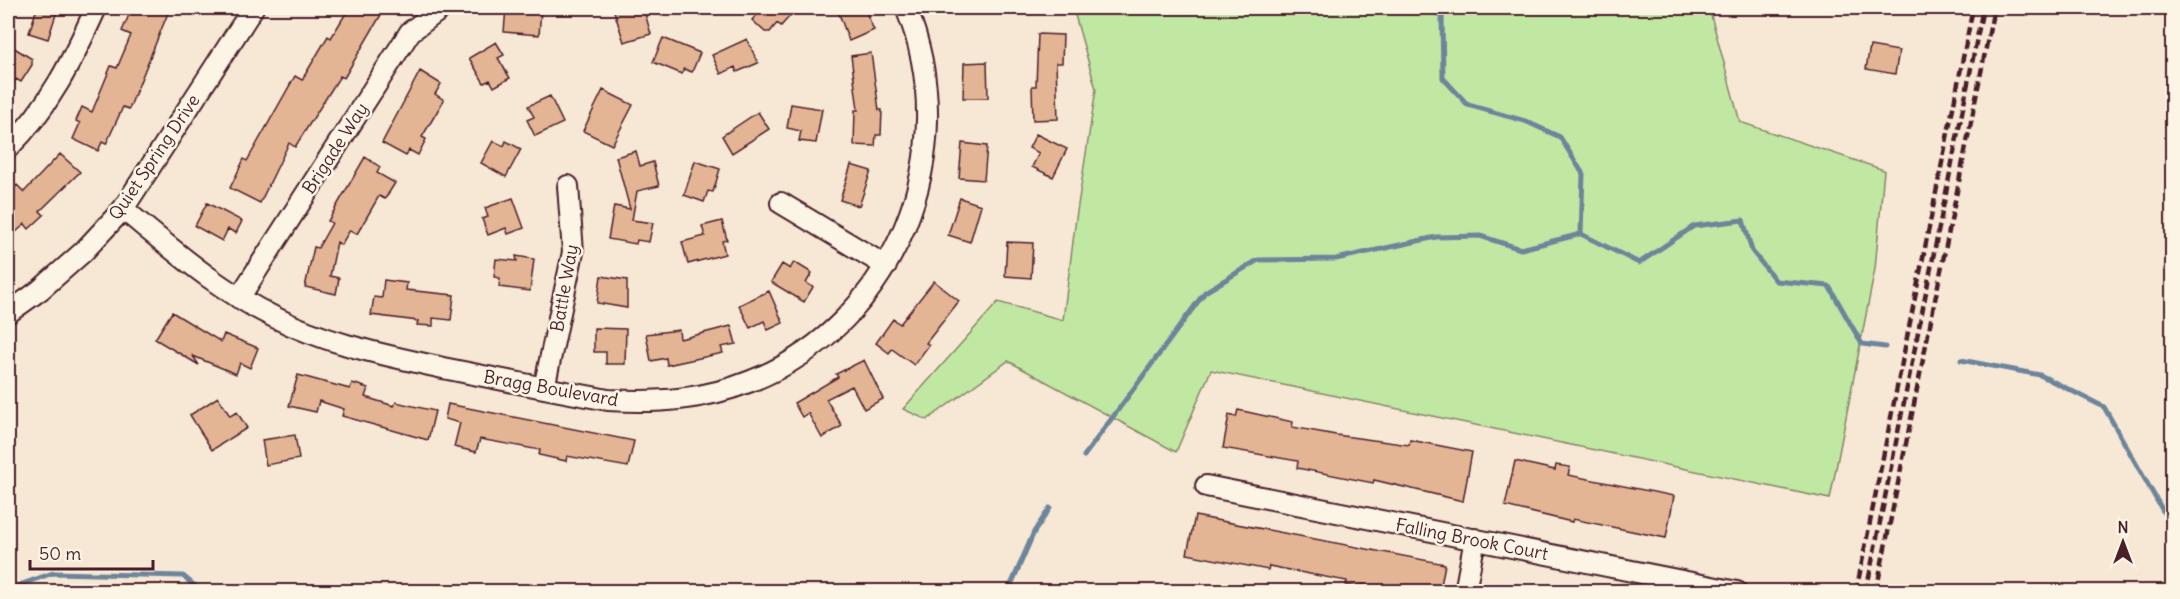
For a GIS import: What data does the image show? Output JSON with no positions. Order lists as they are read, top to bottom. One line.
{"streets":{"street":["Brigade Way","Quiet Spring Drive","Battle Way","Bragg Boulevard","Falling Brook Court"]},"crossings":[["Brigade Way","Bragg Boulevard"],["Quiet Spring Drive","Bragg Boulevard"],["Battle Way","Bragg Boulevard"]],"scale_bar":"50 m","north":"top"}
